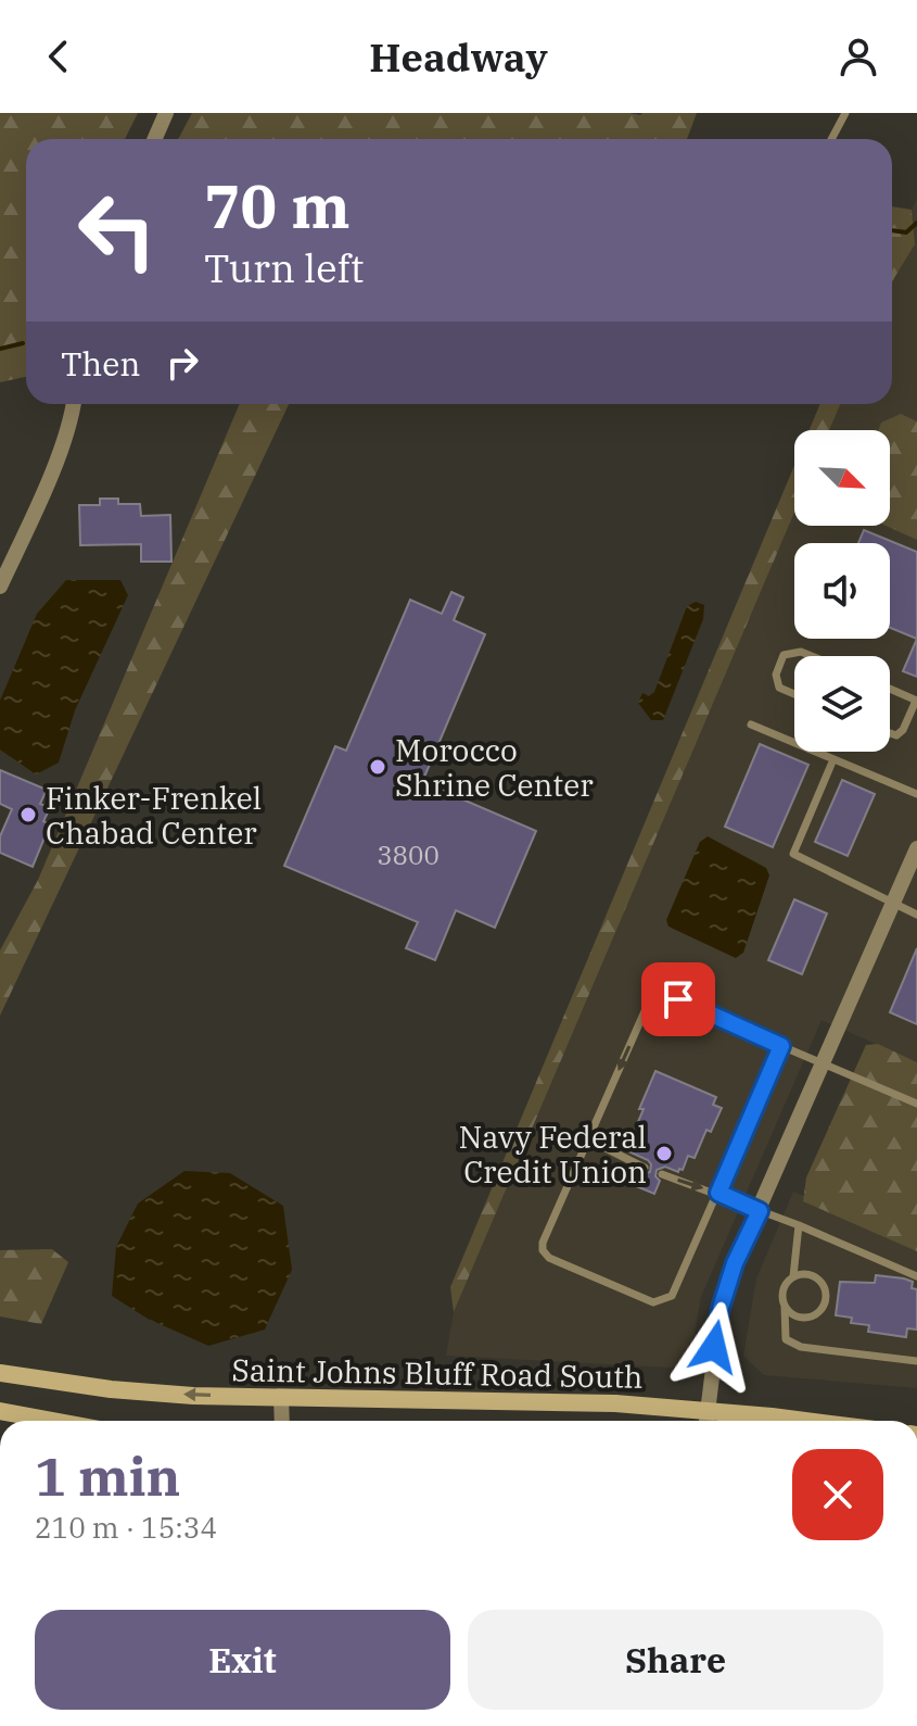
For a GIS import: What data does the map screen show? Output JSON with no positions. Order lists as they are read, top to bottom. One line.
{"streets":{"main road":["Saint Johns Bluff Road South"]},"one_way":["Saint Johns Bluff Road South"],"places":["Morocco Shrine Center","Finker-Frenkel Chabad Center","Navy Federal Credit Union"],"house_numbers":["3800"],"north":"bottom right","page":{"header":"Headway","turn":["70 m","Turn left"],"then":"Then","heading":["1 min","210 m · 15:34"],"buttons":["Exit","Share"]}}
